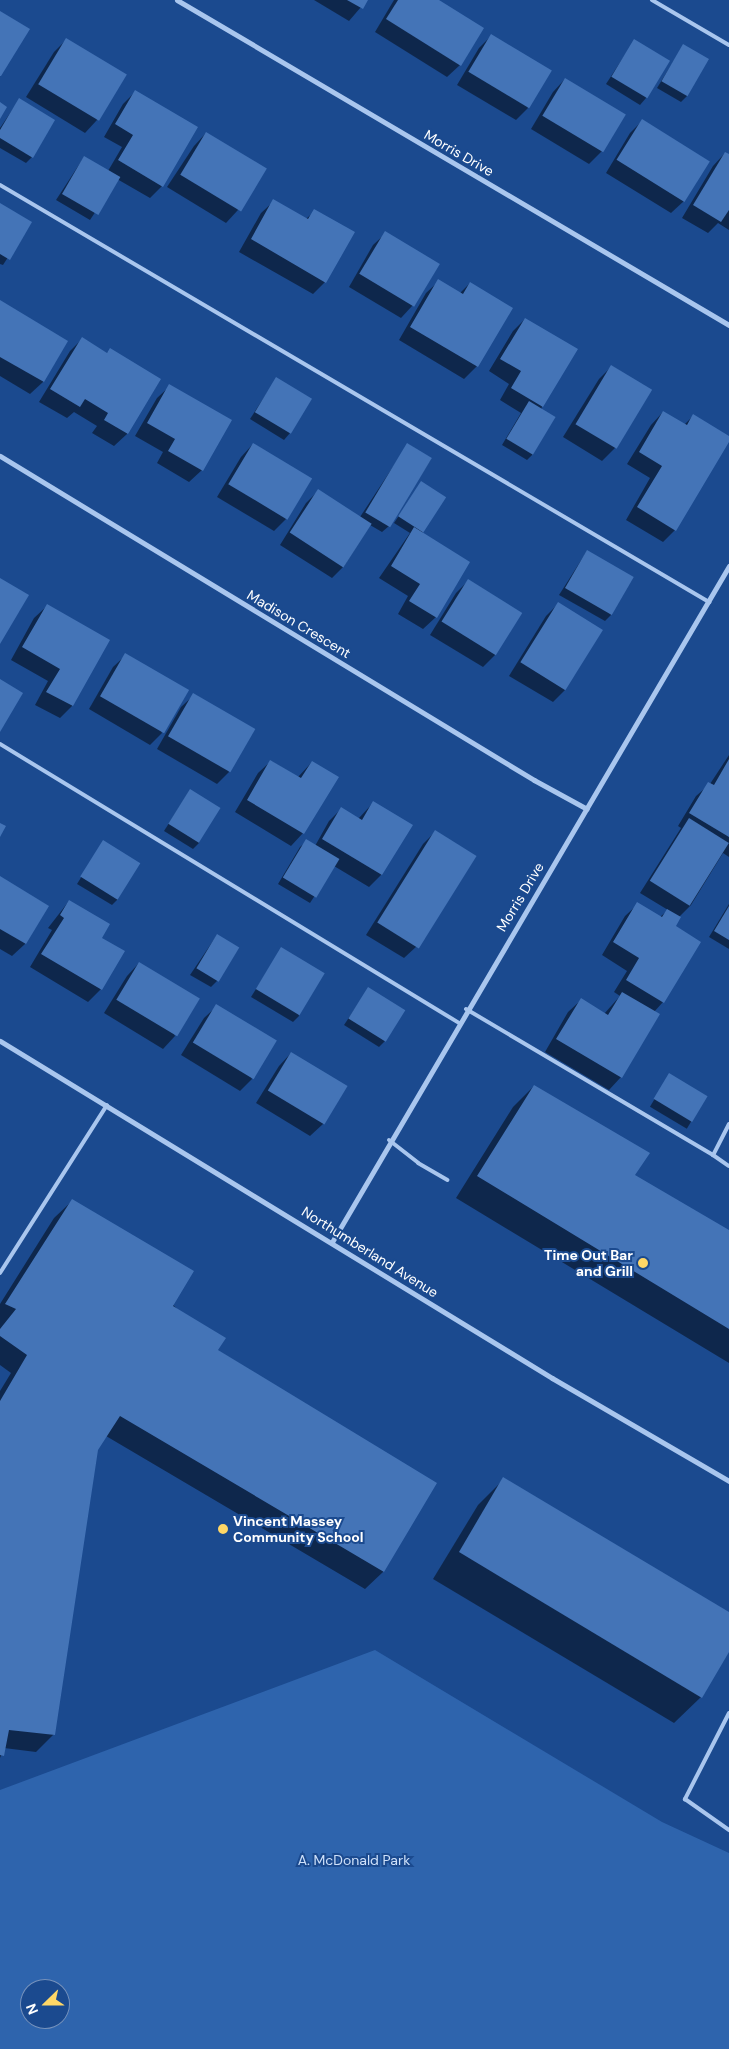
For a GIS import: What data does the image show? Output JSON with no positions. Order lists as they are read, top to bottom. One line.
{"streets":{"street":["Morris Drive","Madison Crescent","Northumberland Avenue"]},"crossings":[["Morris Drive","Madison Crescent"],["Morris Drive","Northumberland Avenue"]],"parks":["A. McDonald Park"],"places":["Time Out Bar and Grill","Vincent Massey Community School"],"north":"left"}
